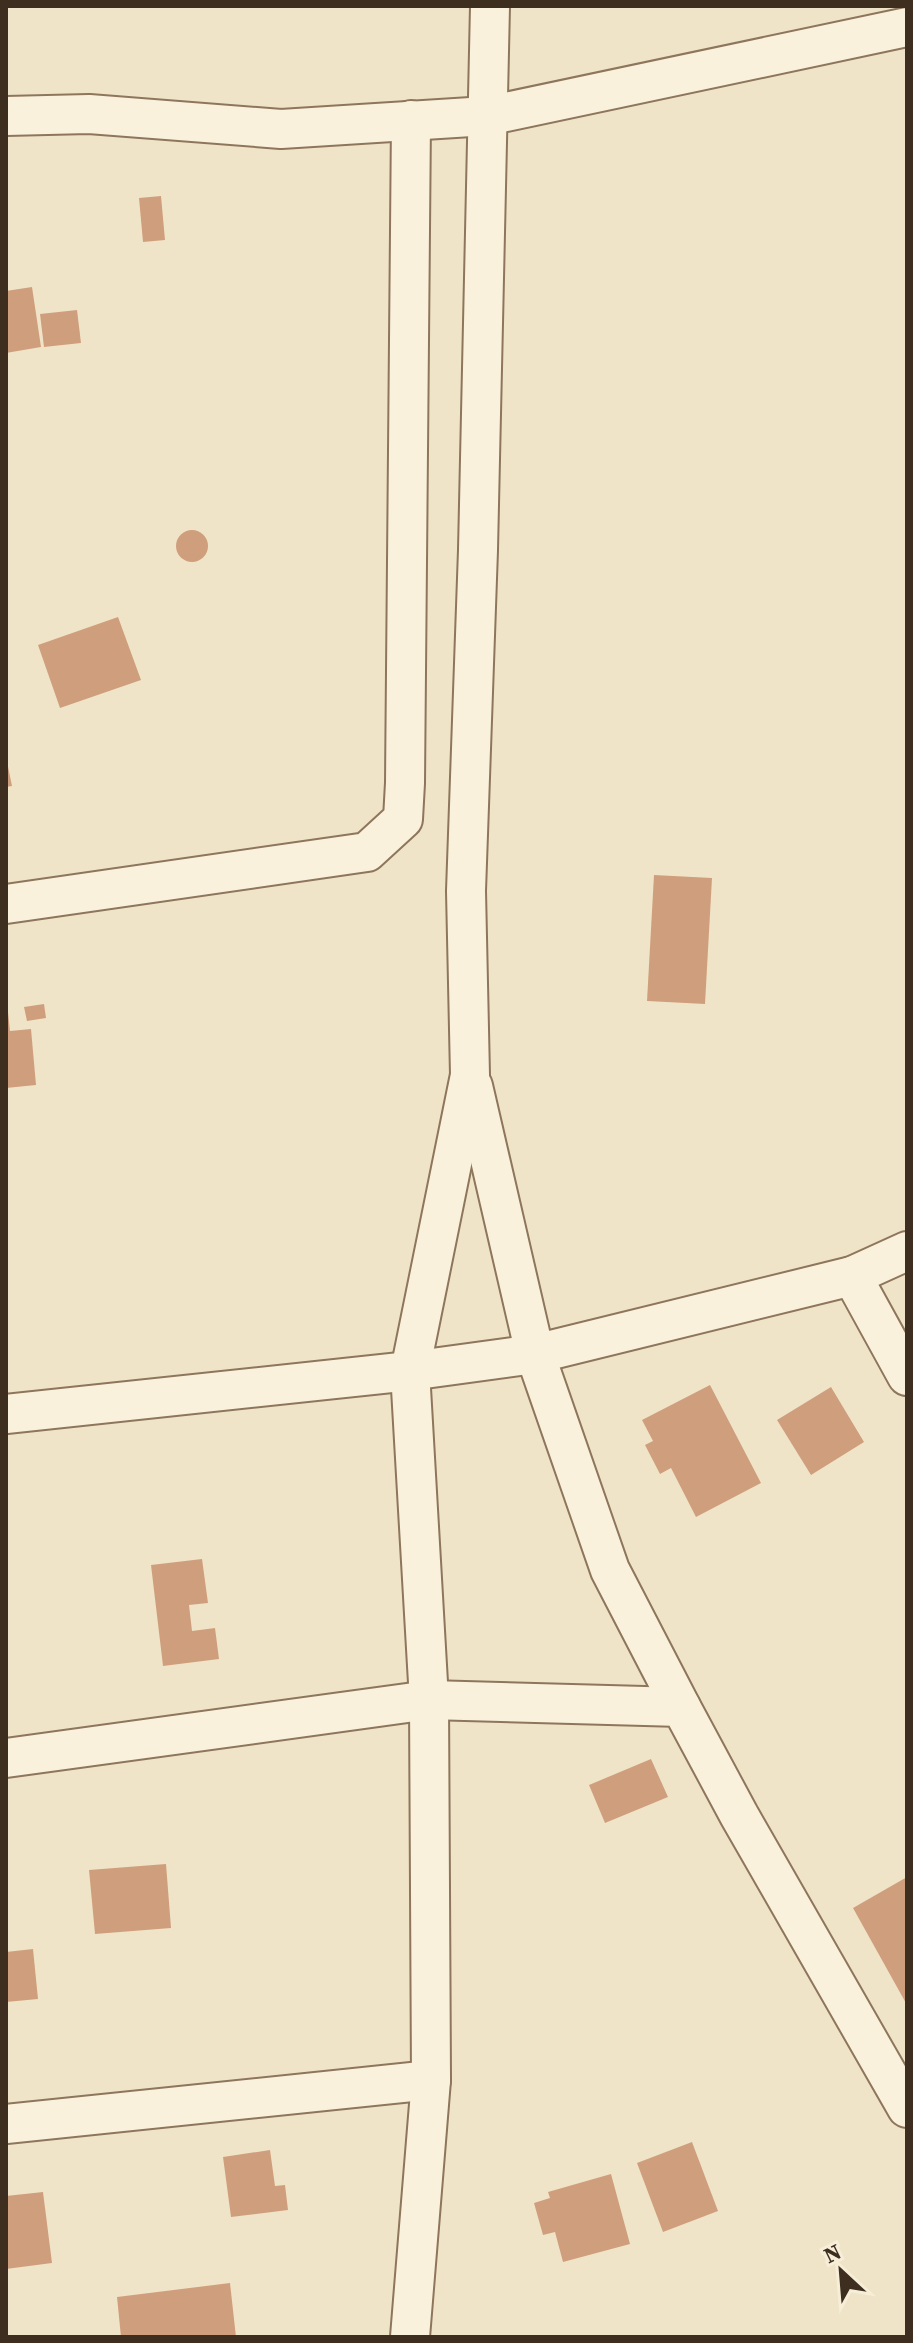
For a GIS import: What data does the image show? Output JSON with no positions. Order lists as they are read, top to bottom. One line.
{"north":"top left"}
